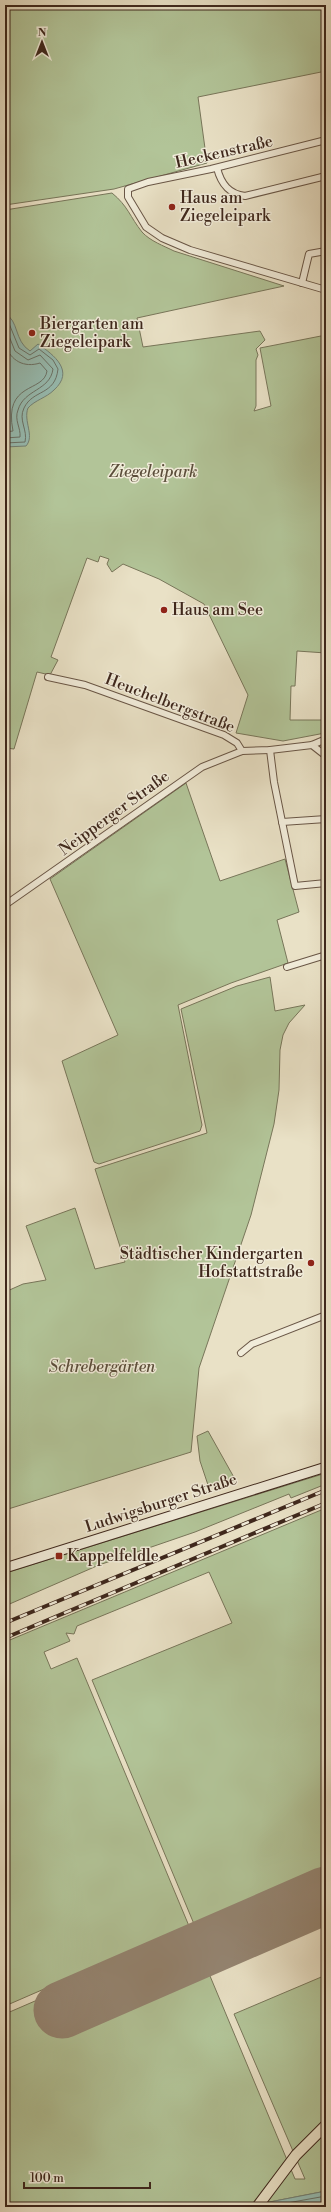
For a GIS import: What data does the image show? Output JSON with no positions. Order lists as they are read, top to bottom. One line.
{"streets":{"main road":["Ludwigsburger Straße"],"street":["Heckenstraße","Heuchelbergstraße","Neipperger Straße"]},"crossings":[["Heuchelbergstraße","Neipperger Straße"]],"parks":["Ziegeleipark","Schrebergärten"],"places":{"other":["Haus am Ziegeleipark","Biergarten am Ziegeleipark","Haus am See","Städtischer Kindergarten Hofstattstraße"],"transit":["Kappelfeldle"]},"scale_bar":"100 m","north":"top"}
